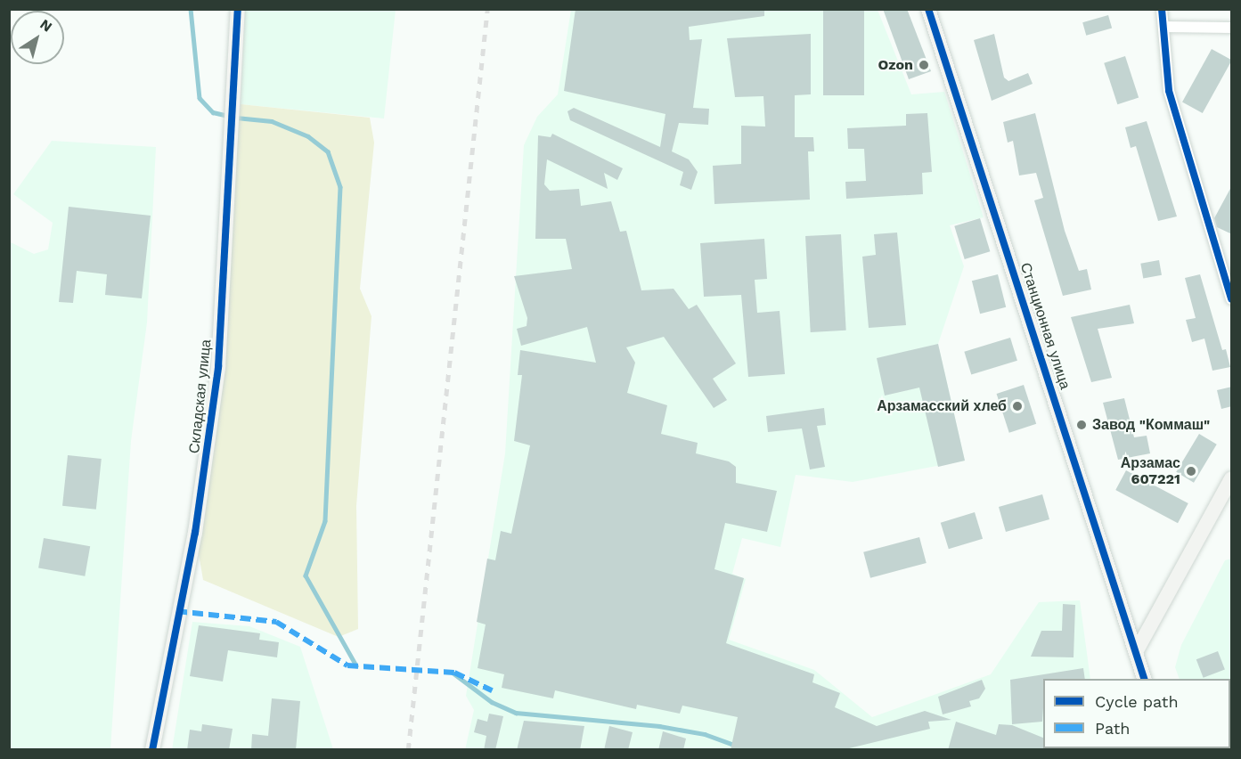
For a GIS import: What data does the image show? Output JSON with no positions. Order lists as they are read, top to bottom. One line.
{"streets":{"street":["Станционная улица","Складская улица"]},"places":["Ozon","Арзамасский хлеб","Завод \"Коммаш\"","Арзамас 607221"],"legend":["Cycle path","Path"],"north":"top right"}
